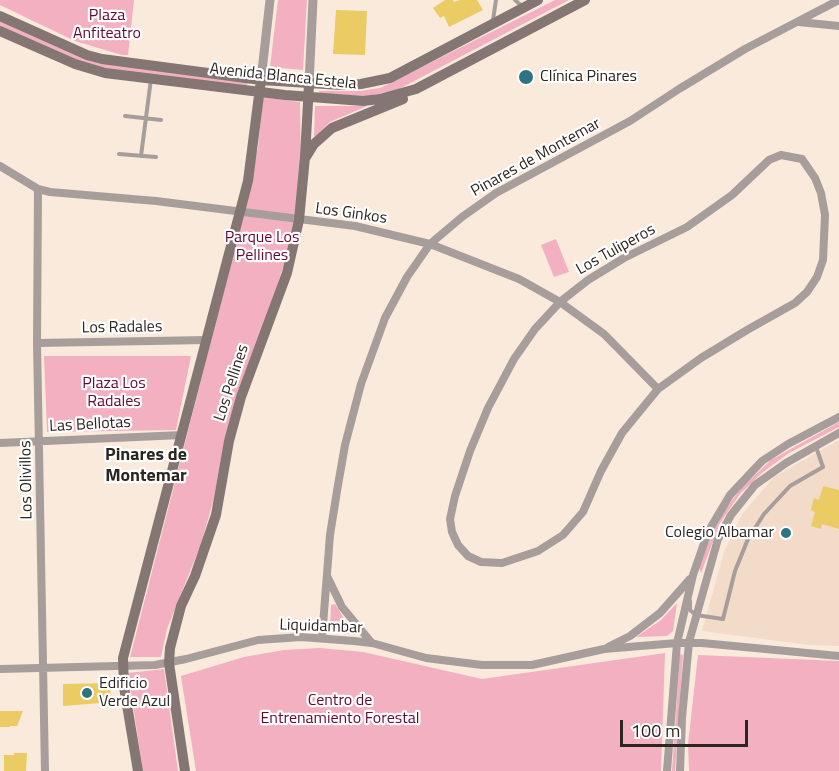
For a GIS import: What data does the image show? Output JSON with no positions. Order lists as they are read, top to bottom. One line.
{"streets":{"main road":["Avenida Blanca Estela","Los Pellines"],"street":["Pinares de Montemar","Los Ginkos","Los Tuliperos","Los Radales","Las Bellotas","Los Olivillos","Liquidambar"]},"crossings":[["Avenida Blanca Estela","Los Pellines"],["Pinares de Montemar","Los Ginkos"],["Pinares de Montemar","Liquidambar"],["Los Ginkos","Los Tuliperos"],["Los Ginkos","Los Pellines"],["Los Ginkos","Los Olivillos"],["Los Radales","Los Pellines"],["Los Radales","Los Olivillos"],["Los Pellines","Las Bellotas"],["Los Pellines","Liquidambar"],["Las Bellotas","Los Olivillos"],["Los Olivillos","Liquidambar"]],"districts":["Pinares de Montemar"],"parks":["Plaza Anfiteatro","Parque Los Pellines","Plaza Los Radales","Centro de Entrenamiento Forestal"],"places":["Clínica Pinares","Colegio Albamar","Edificio Verde Azul"],"scale_bar":"100 m"}
